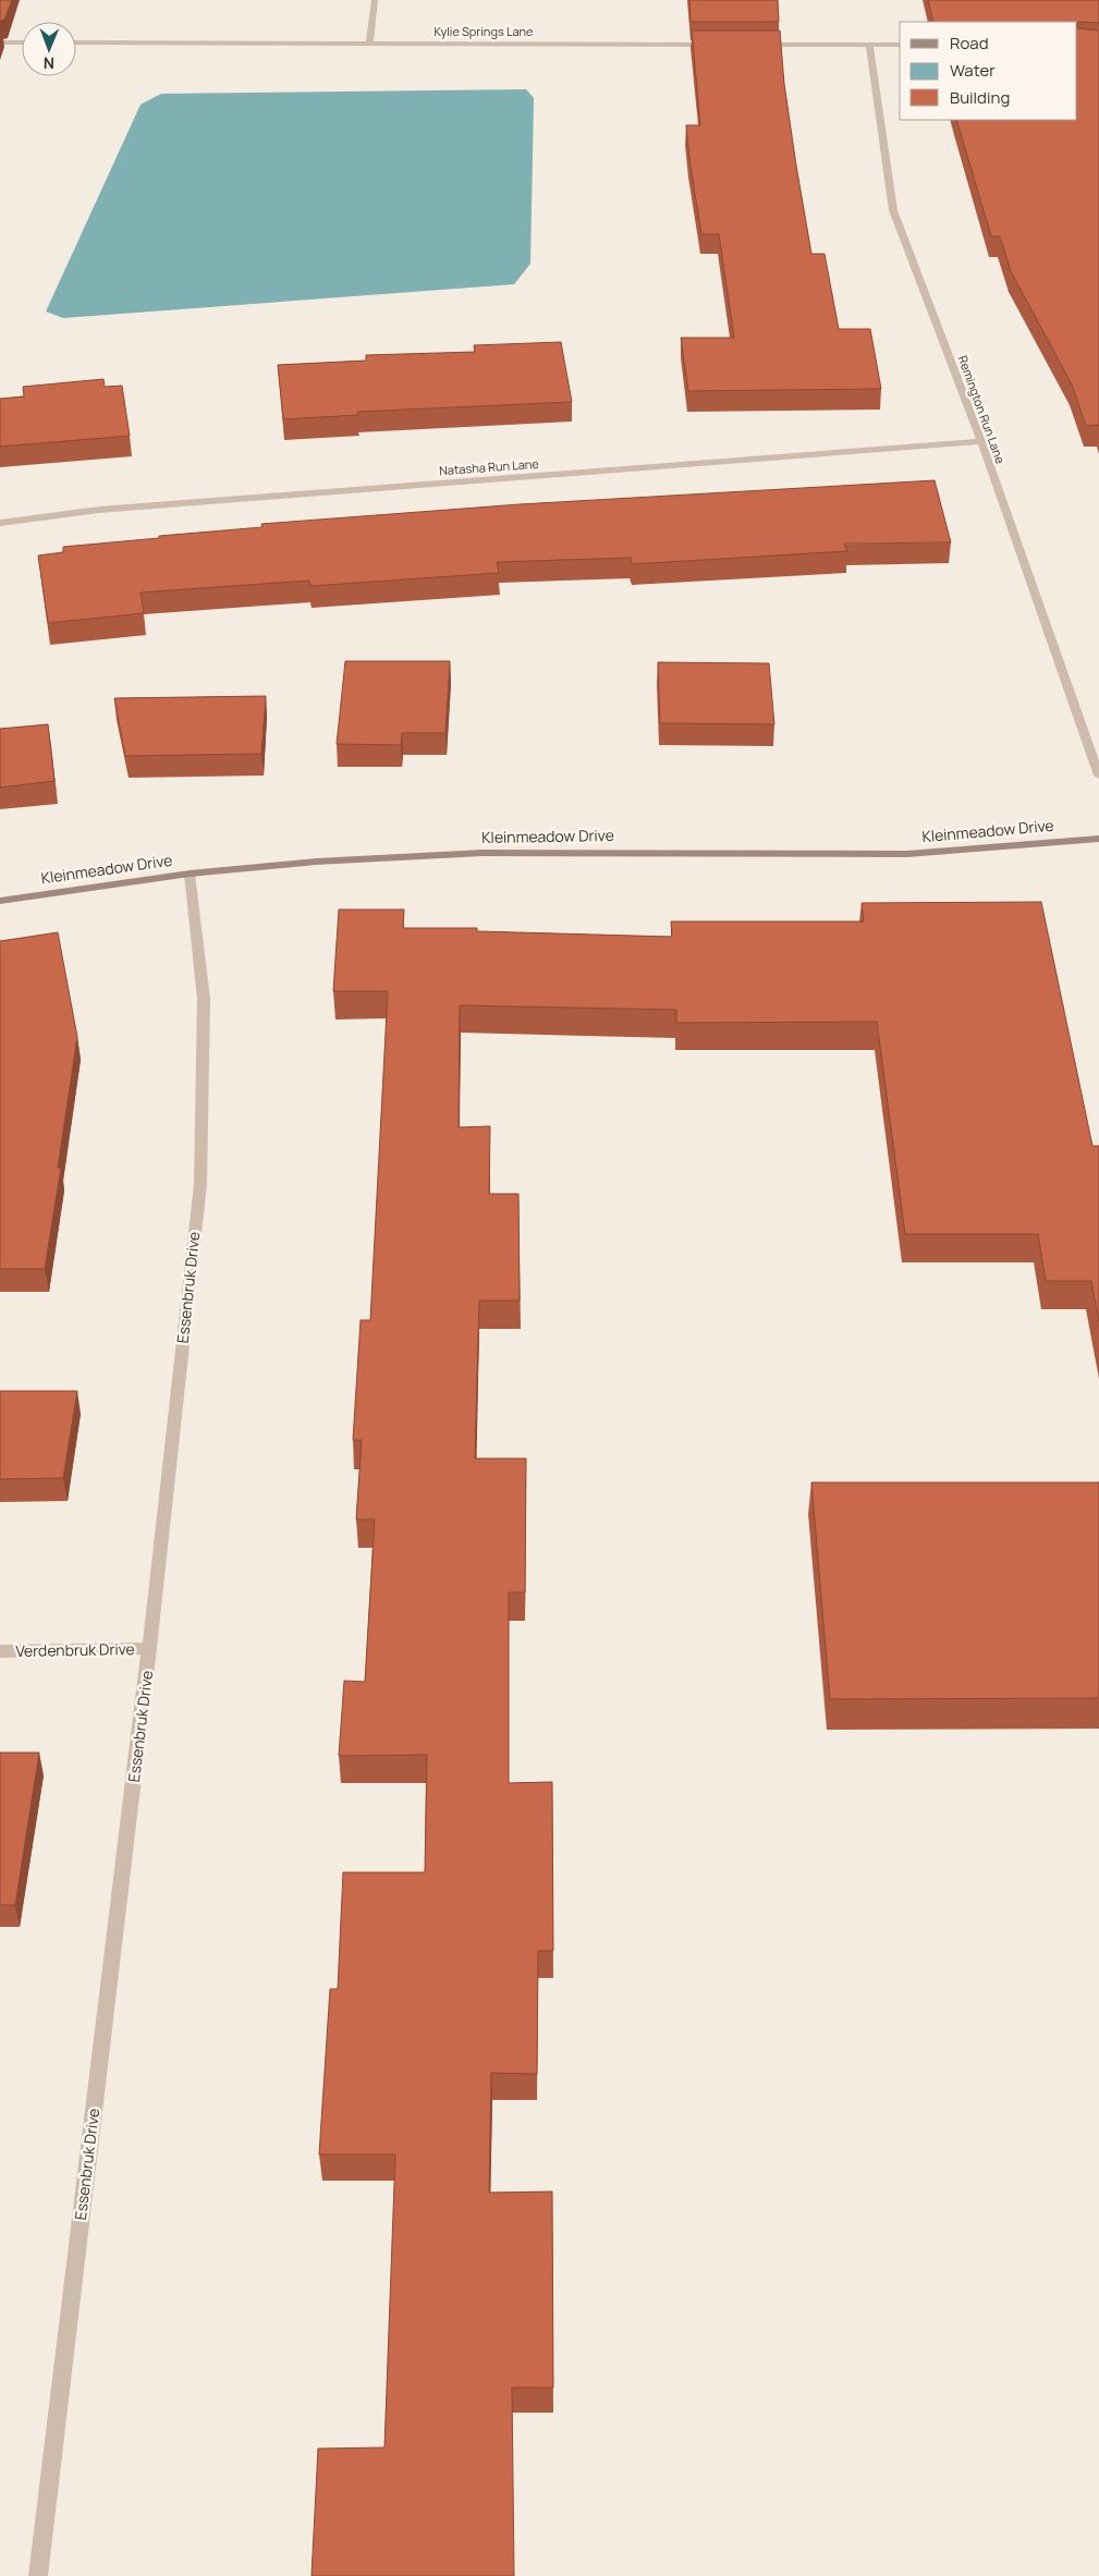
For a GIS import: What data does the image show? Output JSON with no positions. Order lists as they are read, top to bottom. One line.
{"streets":{"street":["Kylie Springs Lane","Remington Run Lane","Natasha Run Lane","Kleinmeadow Drive","Essenbruk Drive","Verdenbruk Drive"]},"crossings":[["Remington Run Lane","Natasha Run Lane"],["Kleinmeadow Drive","Essenbruk Drive"],["Essenbruk Drive","Verdenbruk Drive"]],"legend":["Road","Water","Building"],"north":"bottom"}
